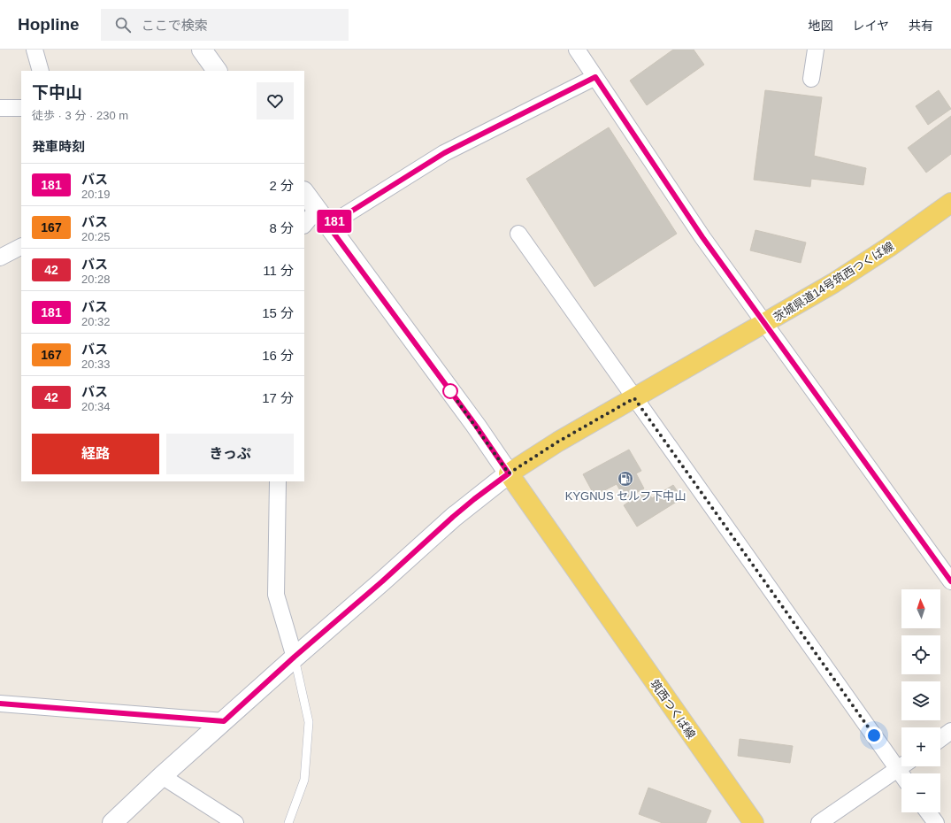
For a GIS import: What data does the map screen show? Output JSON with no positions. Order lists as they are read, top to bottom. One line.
{"streets":{"main road":["茨城県道14号筑西つくば線","筑西つくば線"]},"crossings":[["茨城県道14号筑西つくば線","筑西つくば線"]],"places":{"fuel station":["KYGNUS セルフ下中山"]},"lines":["bus line 181"],"north":"top","page":{"header":"Hopline","search":"ここで検索","nav":["地図","レイヤ","共有"],"on_map":"181","heading":[["下中山","徒歩 · 3 分 · 230 m"],"発車時刻"],"list":[{"mark":"181","name":"バス","note":"20:19","value":"2 分"},{"mark":"167","name":"バス","note":"20:25","value":"8 分"},{"mark":"42","name":"バス","note":"20:28","value":"11 分"},{"mark":"181","name":"バス","note":"20:32","value":"15 分"},{"mark":"167","name":"バス","note":"20:33","value":"16 分"},{"mark":"42","name":"バス","note":"20:34","value":"17 分"}],"buttons":["経路","きっぷ"],"map_buttons":["+","−"]}}
